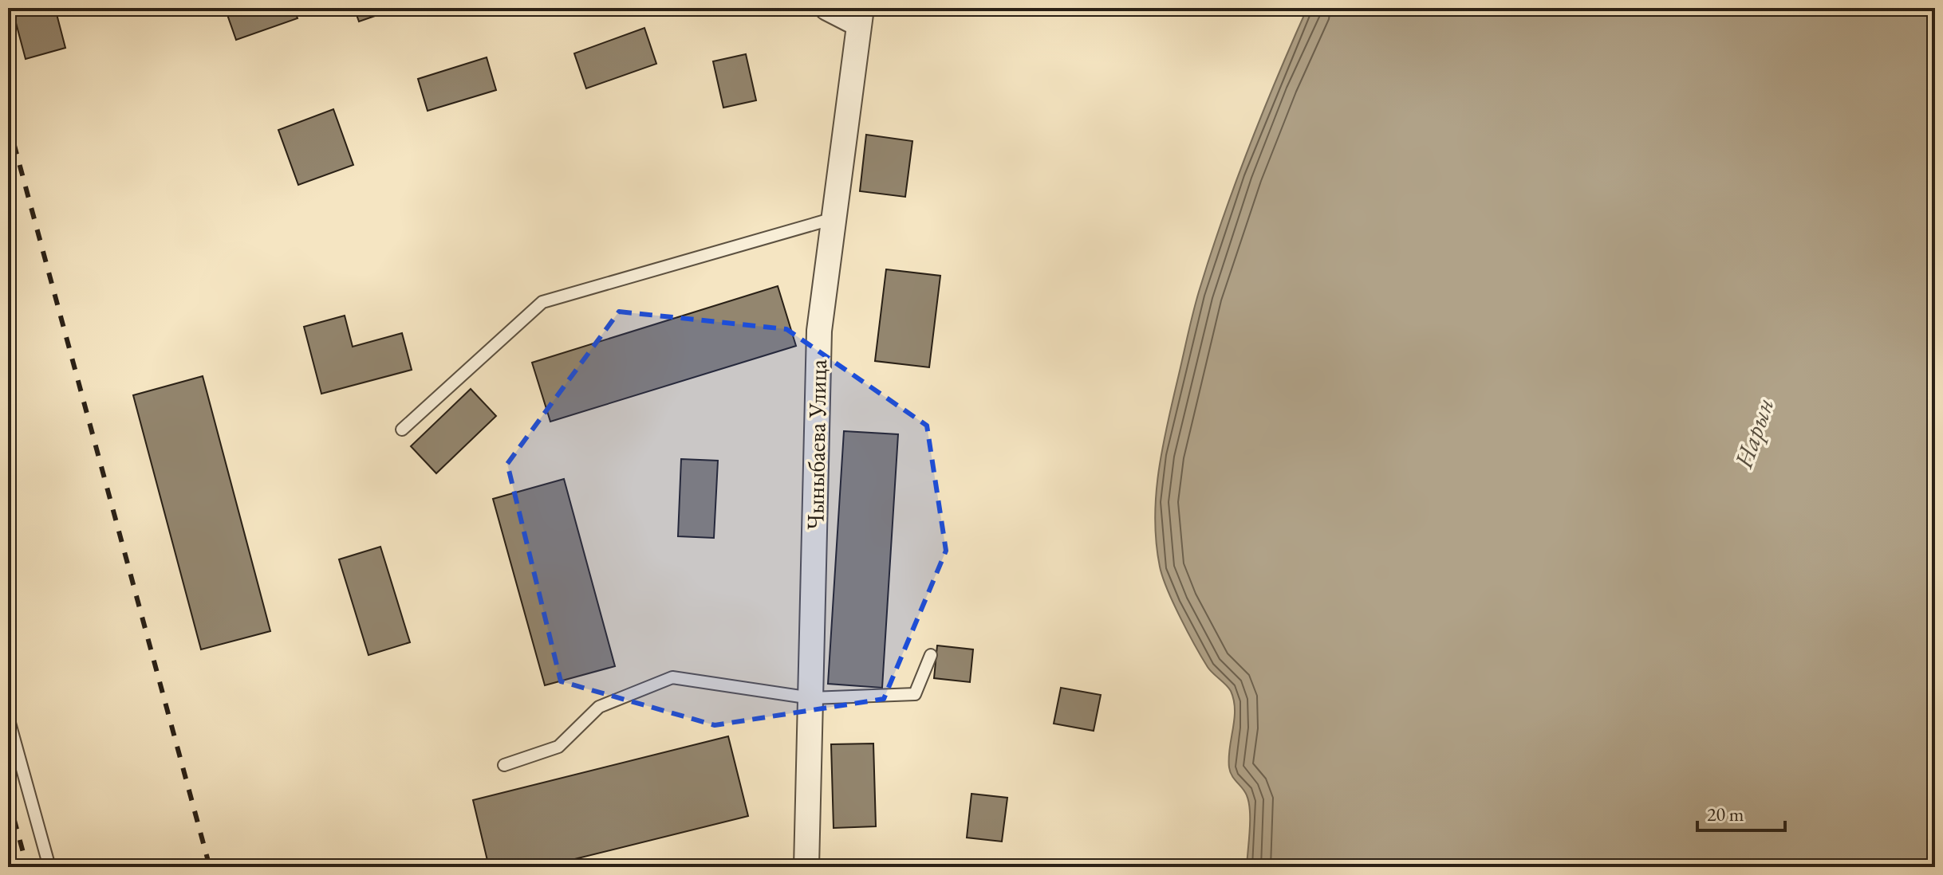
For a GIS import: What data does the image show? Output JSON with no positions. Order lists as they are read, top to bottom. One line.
{"streets":{"street":["Чыныбаева Улица"]},"water":["Нарын"],"scale_bar":"20 m"}
